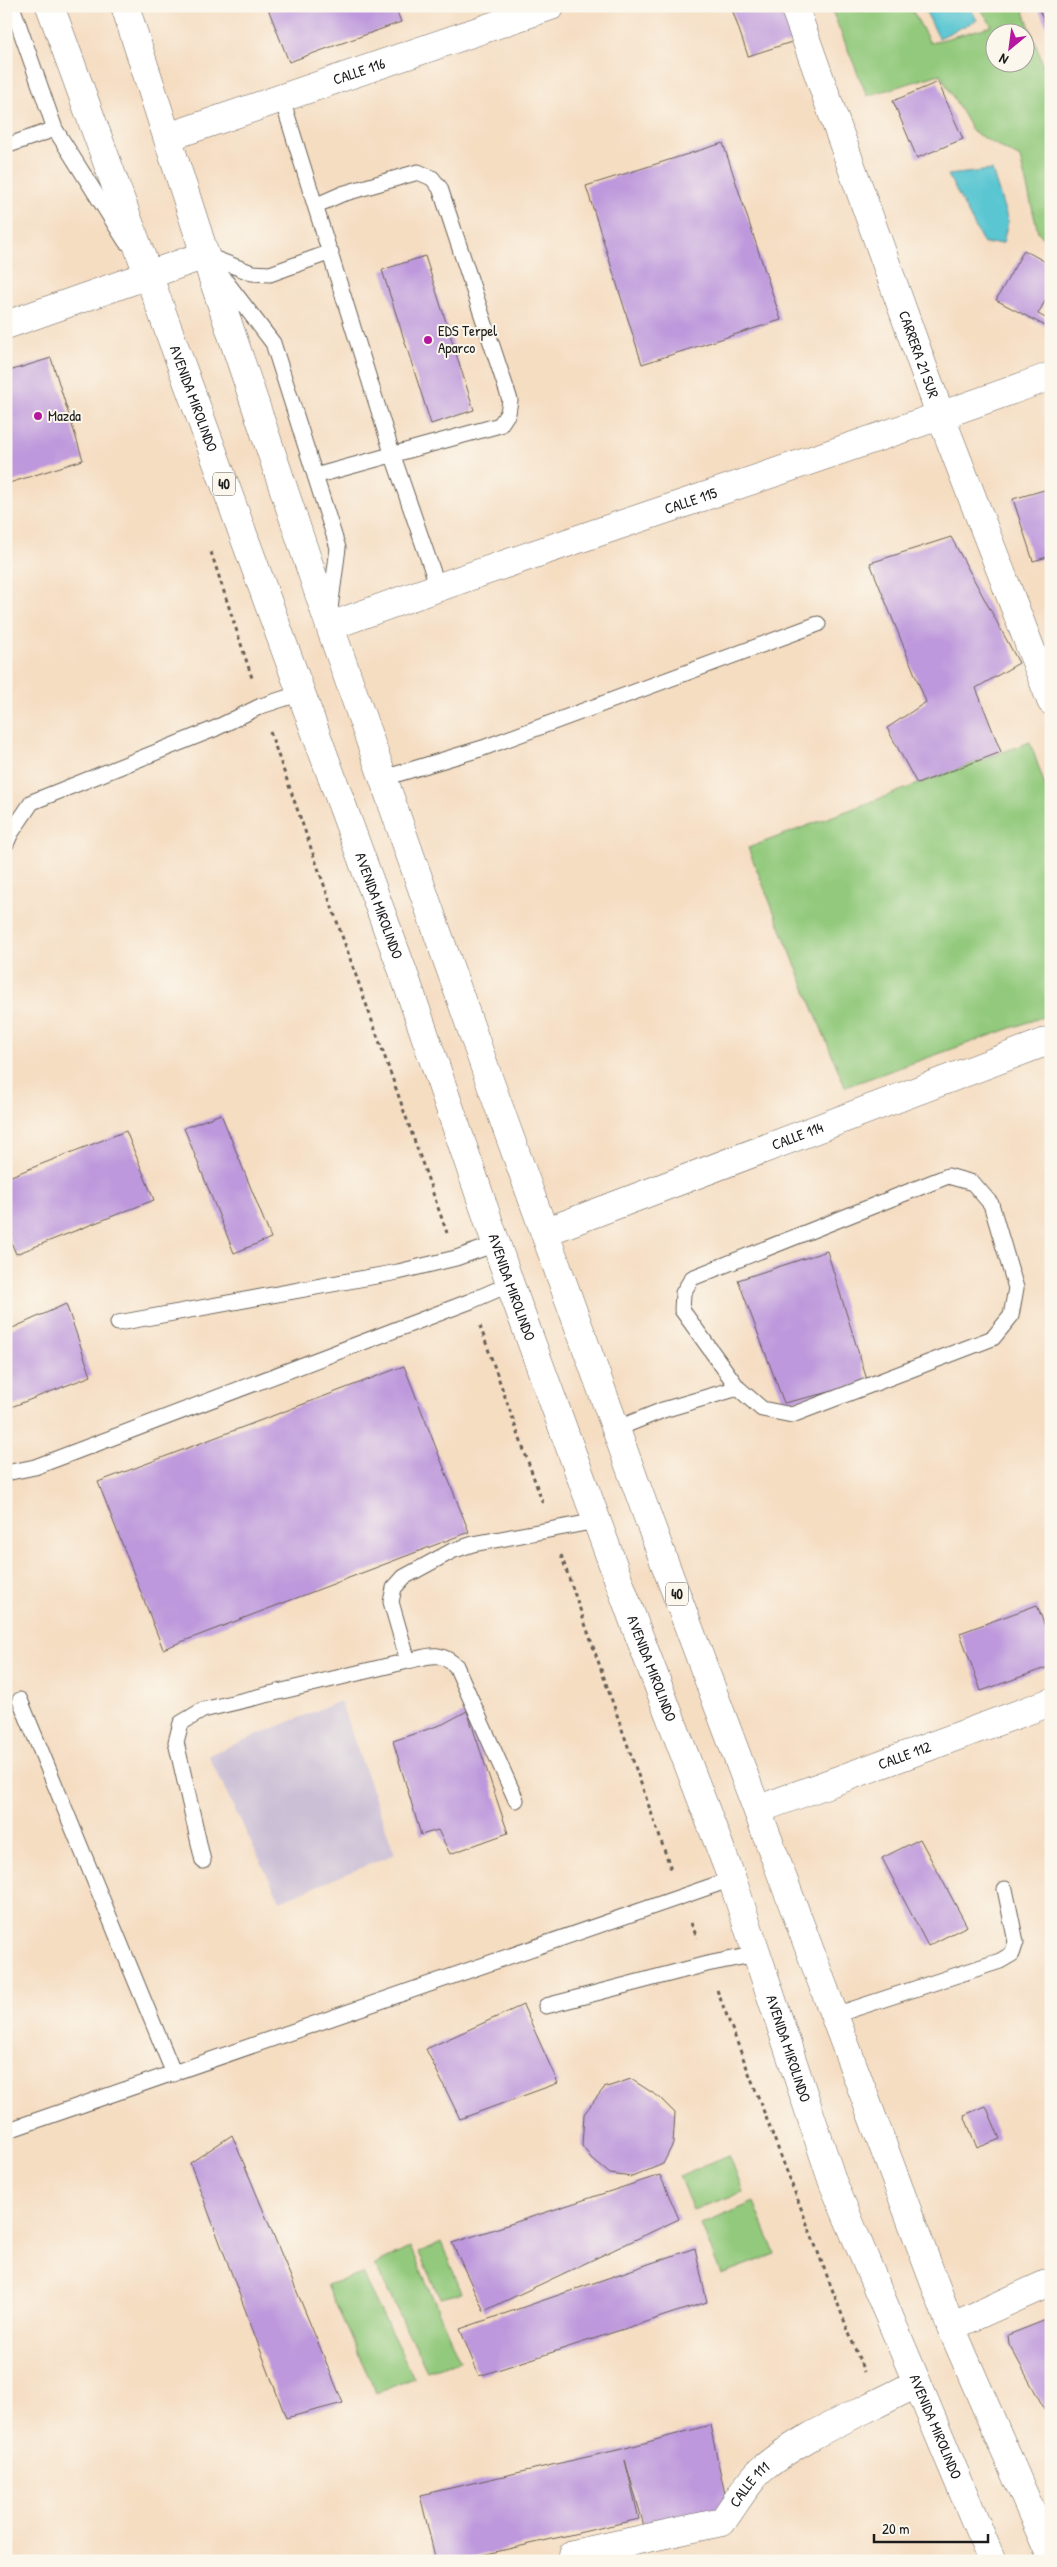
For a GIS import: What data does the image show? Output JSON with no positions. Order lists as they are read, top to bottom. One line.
{"streets":{"main road":["CALLE 116","CARRERA 21 SUR","AVENIDA MIROLINDO","40","CALLE 115","CALLE 114","CALLE 112","CALLE 111"]},"crossings":[["CALLE 116","40"],["CARRERA 21 SUR","CALLE 115"],["AVENIDA MIROLINDO","CALLE 111"],["40","CALLE 115"],["40","CALLE 114"],["40","CALLE 112"]],"places":["EDS Terpel Aparco","Mazda"],"scale_bar":"20 m","north":"bottom left"}
